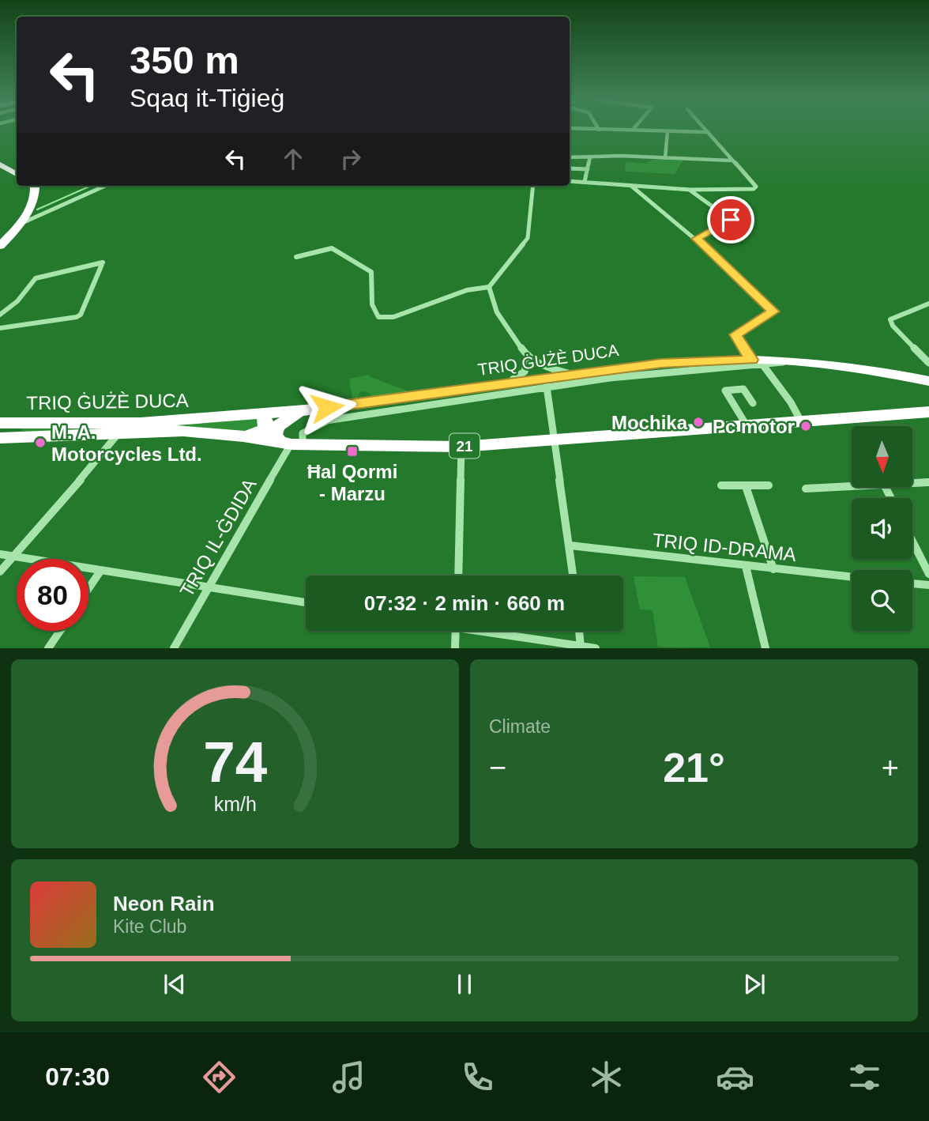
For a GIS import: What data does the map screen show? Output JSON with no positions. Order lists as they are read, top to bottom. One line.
{"streets":{"highway":["TRIQ ĠUŻÈ DUCA","21"],"street":["TRIQ IL-ĠDIDA","TRIQ ID-DRAMA"]},"crossings":[["TRIQ ĠUŻÈ DUCA","TRIQ IL-ĠDIDA"],["21","TRIQ IL-ĠDIDA"]],"places":{"other":["Mochika","Pc motor","M. A. Motorcycles Ltd."],"transit":["Ħal Qormi - Marzu"]},"north":"bottom","page":{"turn":["350 m","Sqaq it-Tiġieġ"],"limit":"80","trip":"07:32 · 2 min · 660 m","tile":"Climate","heat":["−","21°","+"],"song":["Neon Rain","Kite Club"],"tabs":"07:30","gauge":["74","km/h"]}}
